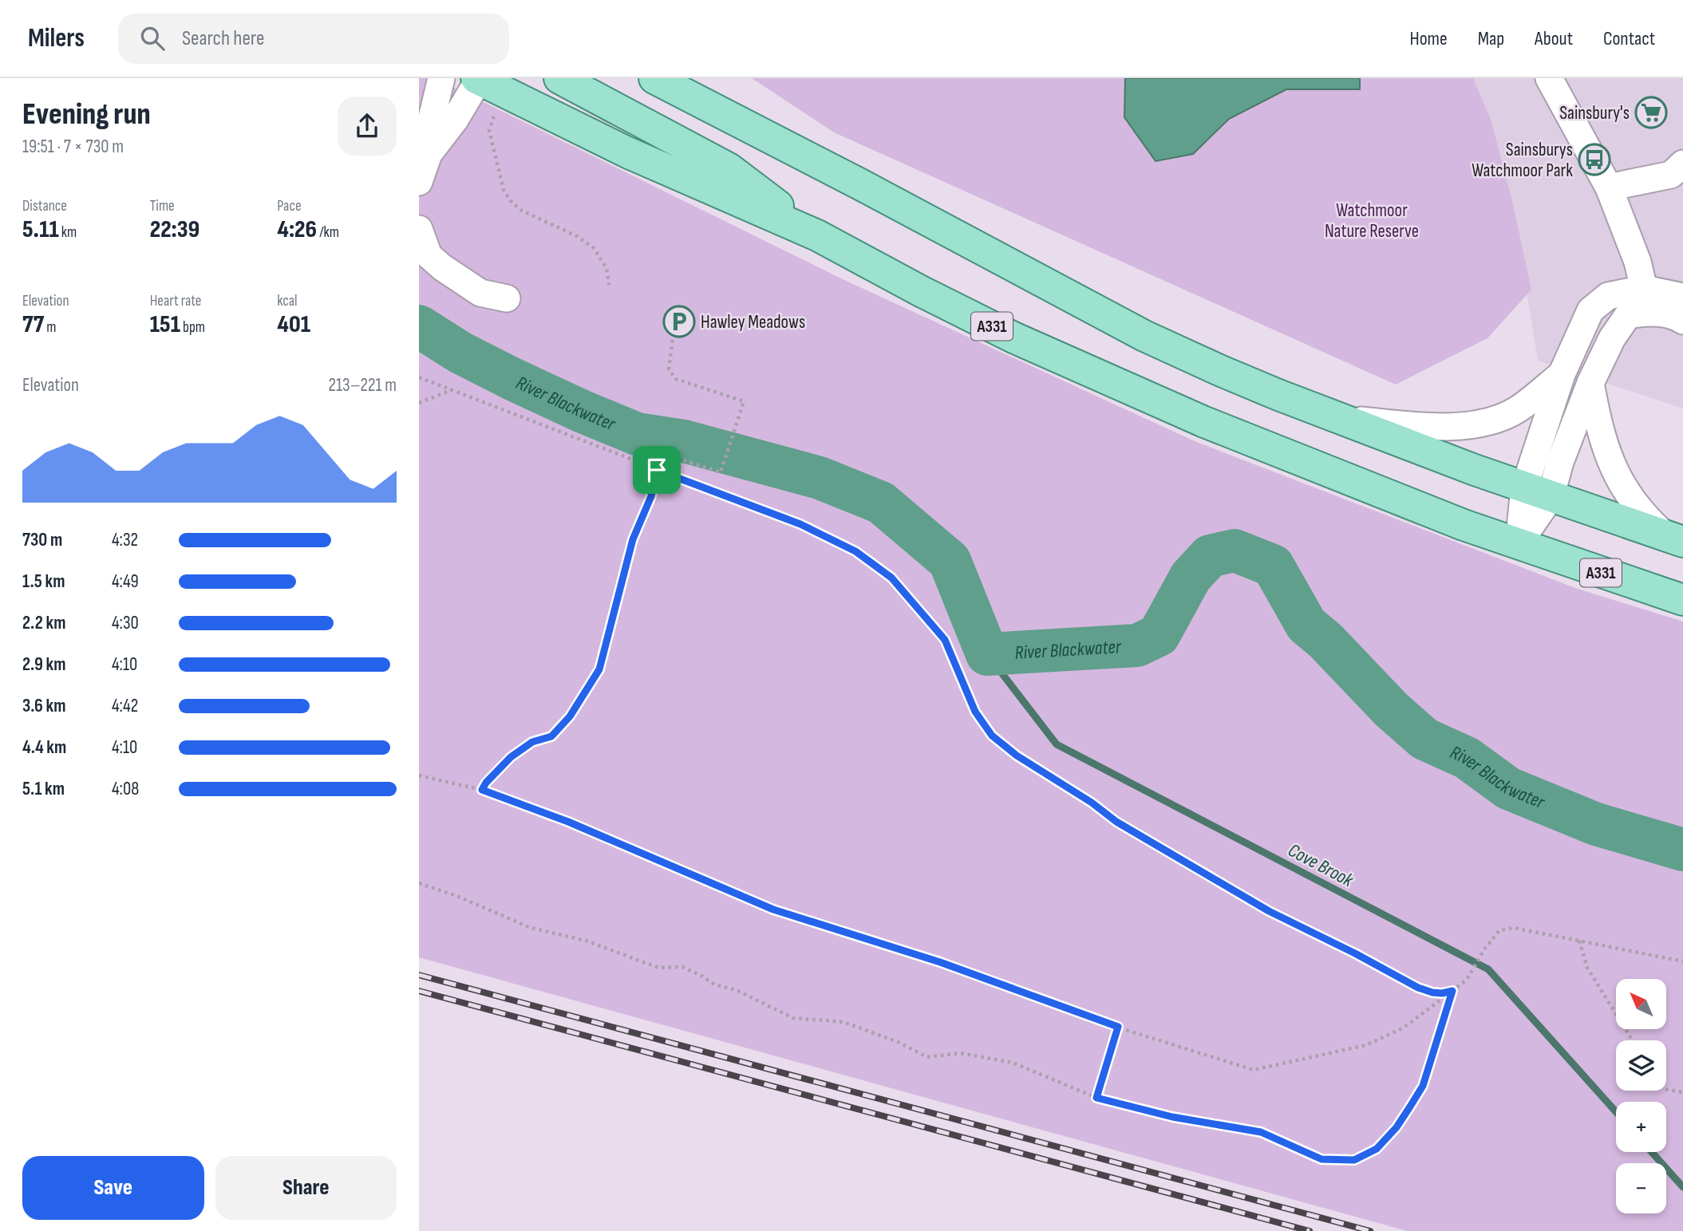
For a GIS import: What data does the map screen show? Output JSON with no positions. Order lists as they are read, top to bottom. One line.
{"streets":{"main road":["A331"]},"water":["River Blackwater","Cove Brook"],"parks":["Watchmoor Nature Reserve"],"places":{"supermarket":["Sainsbury's"],"bus stop":["Sainsburys Watchmoor Park"],"parking":["Hawley Meadows"]},"north":"top left","page":{"header":"Milers","search":"Search here","nav":["Home","Map","About","Contact"],"heading":["Evening run","19:51 · 7 × 730 m"],"stats":[["Distance","5.11 km"],["Time","22:39"],["Pace","4:26 /km"],["Elevation","77 m"],["Heart rate","151 bpm"],["kcal","401"]],"chart":["Elevation","213–221 m"],"list":[{"name":"730 m","note":"4:32"},{"name":"1.5 km","note":"4:49"},{"name":"2.2 km","note":"4:30"},{"name":"2.9 km","note":"4:10"},{"name":"3.6 km","note":"4:42"},{"name":"4.4 km","note":"4:10"},{"name":"5.1 km","note":"4:08"}],"map_buttons":["+","−"],"buttons":["Save","Share"]}}
